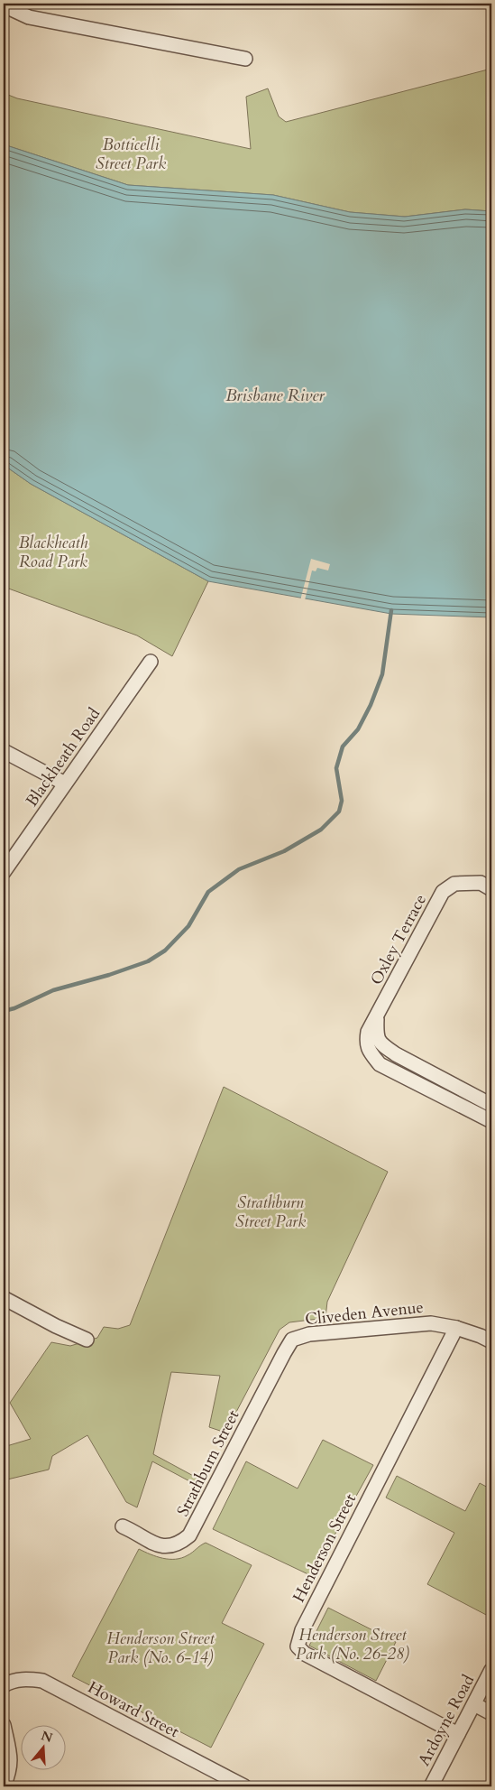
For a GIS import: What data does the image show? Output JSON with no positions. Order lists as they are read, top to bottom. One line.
{"streets":{"street":["Blackheath Road","Oxley Terrace","Cliveden Avenue","Strathburn Street","Henderson Street","Howard Street","Ardoyne Road"]},"crossings":[["Cliveden Avenue","Strathburn Street"],["Cliveden Avenue","Henderson Street"],["Henderson Street","Ardoyne Road"]],"water":["Brisbane River"],"parks":["Botticelli Street Park","Blackheath Road Park","Strathburn Street Park","Henderson Street Park (No. 26-28)","Henderson Street Park (No. 6-14)"],"north":"top"}
